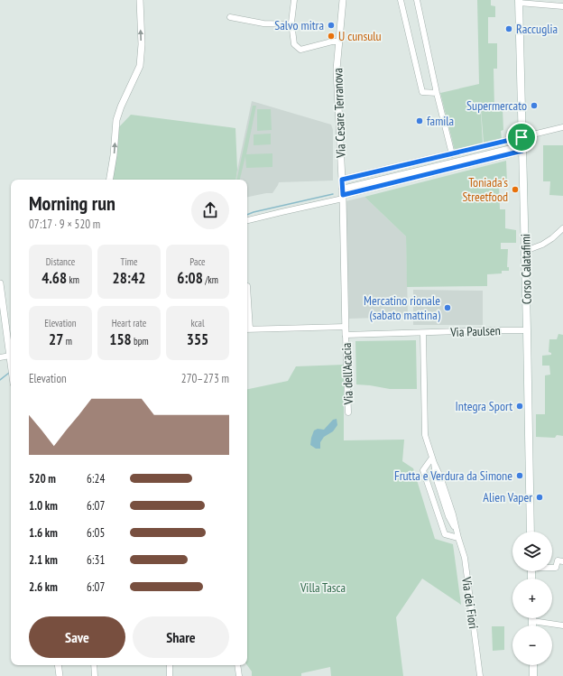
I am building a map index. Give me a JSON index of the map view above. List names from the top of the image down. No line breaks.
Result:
{"streets":{"main road":["Corso Calatafimi"],"street":["Via Cesare Terranova","Via Paulsen","Via dell'Acacia","Via dei Fiori"]},"crossings":[["Via Cesare Terranova","Via Paulsen"],["Via Cesare Terranova","Via dell'Acacia"],["Corso Calatafimi","Via Paulsen"],["Via Paulsen","Via dell'Acacia"],["Via Paulsen","Via dei Fiori"]],"parks":["Villa Tasca"],"places":["Salvo mitra","Raccuglia","U cunsulu","Supermercato","famila","Toniada's Streetfood","Mercatino rionale (sabato mattina)","Integra Sport","Frutta e Verdura da Simone","Alien Vaper"],"page":{"heading":["Morning run","07:17 · 9 × 520 m"],"stats":[["Distance","4.68 km"],["Time","28:42"],["Pace","6:08 /km"],["Elevation","27 m"],["Heart rate","158 bpm"],["kcal","355"]],"chart":["Elevation","270–273 m"],"list":[{"name":"520 m","note":"6:24"},{"name":"1.0 km","note":"6:07"},{"name":"1.6 km","note":"6:05"},{"name":"2.1 km","note":"6:31"},{"name":"2.6 km","note":"6:07"}],"map_buttons":["+","−"],"buttons":["Save","Share"]}}
